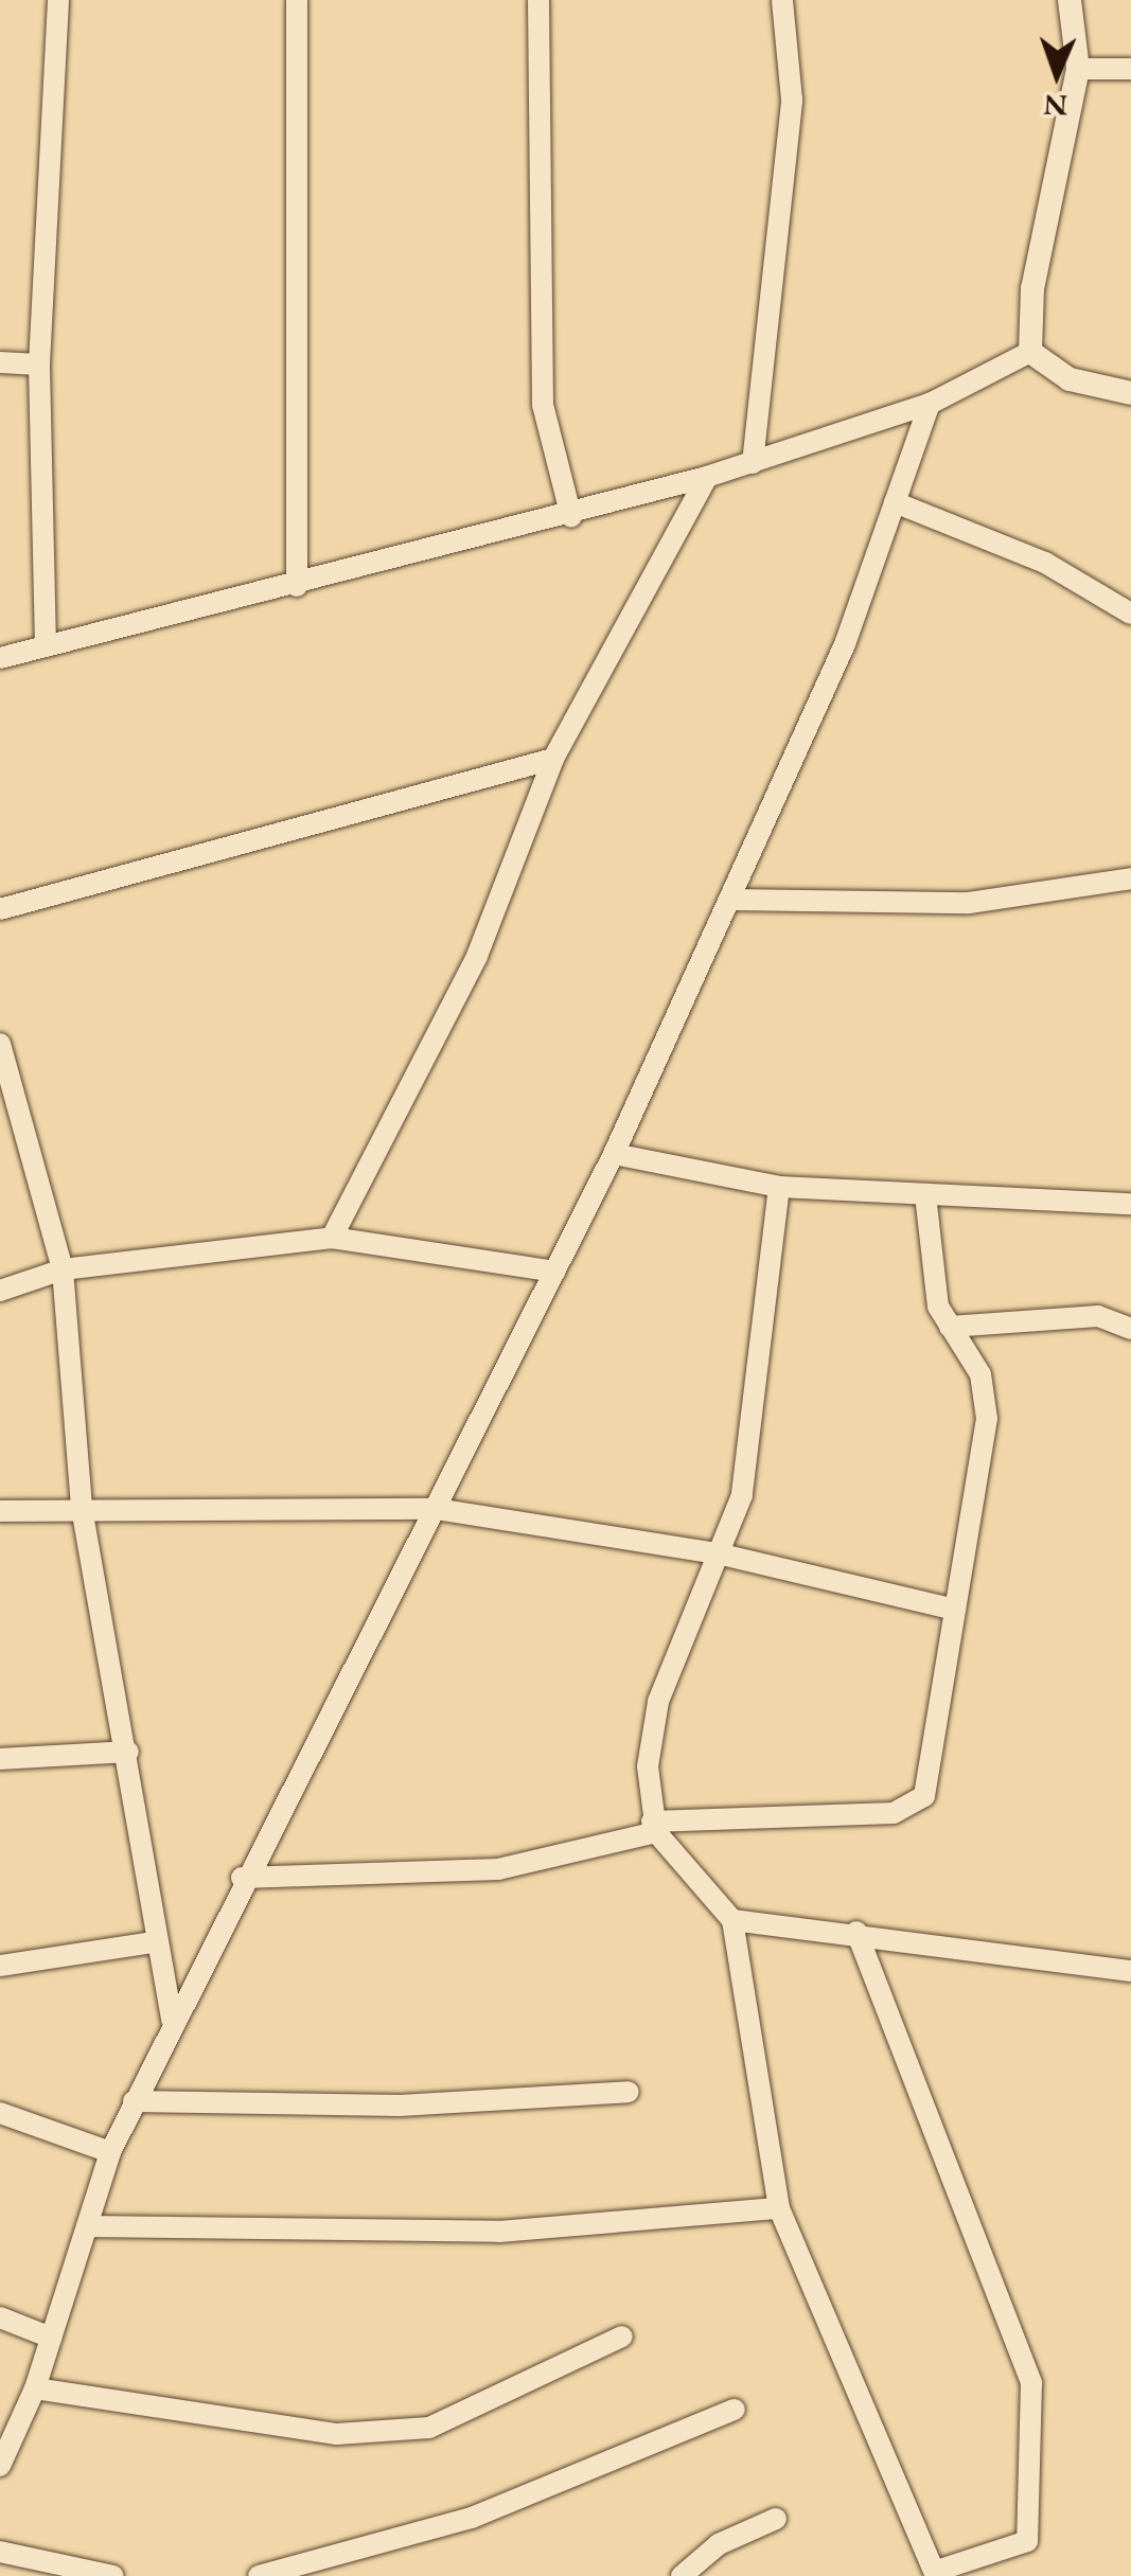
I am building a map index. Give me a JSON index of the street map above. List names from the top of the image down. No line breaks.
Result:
{"north":"bottom"}
